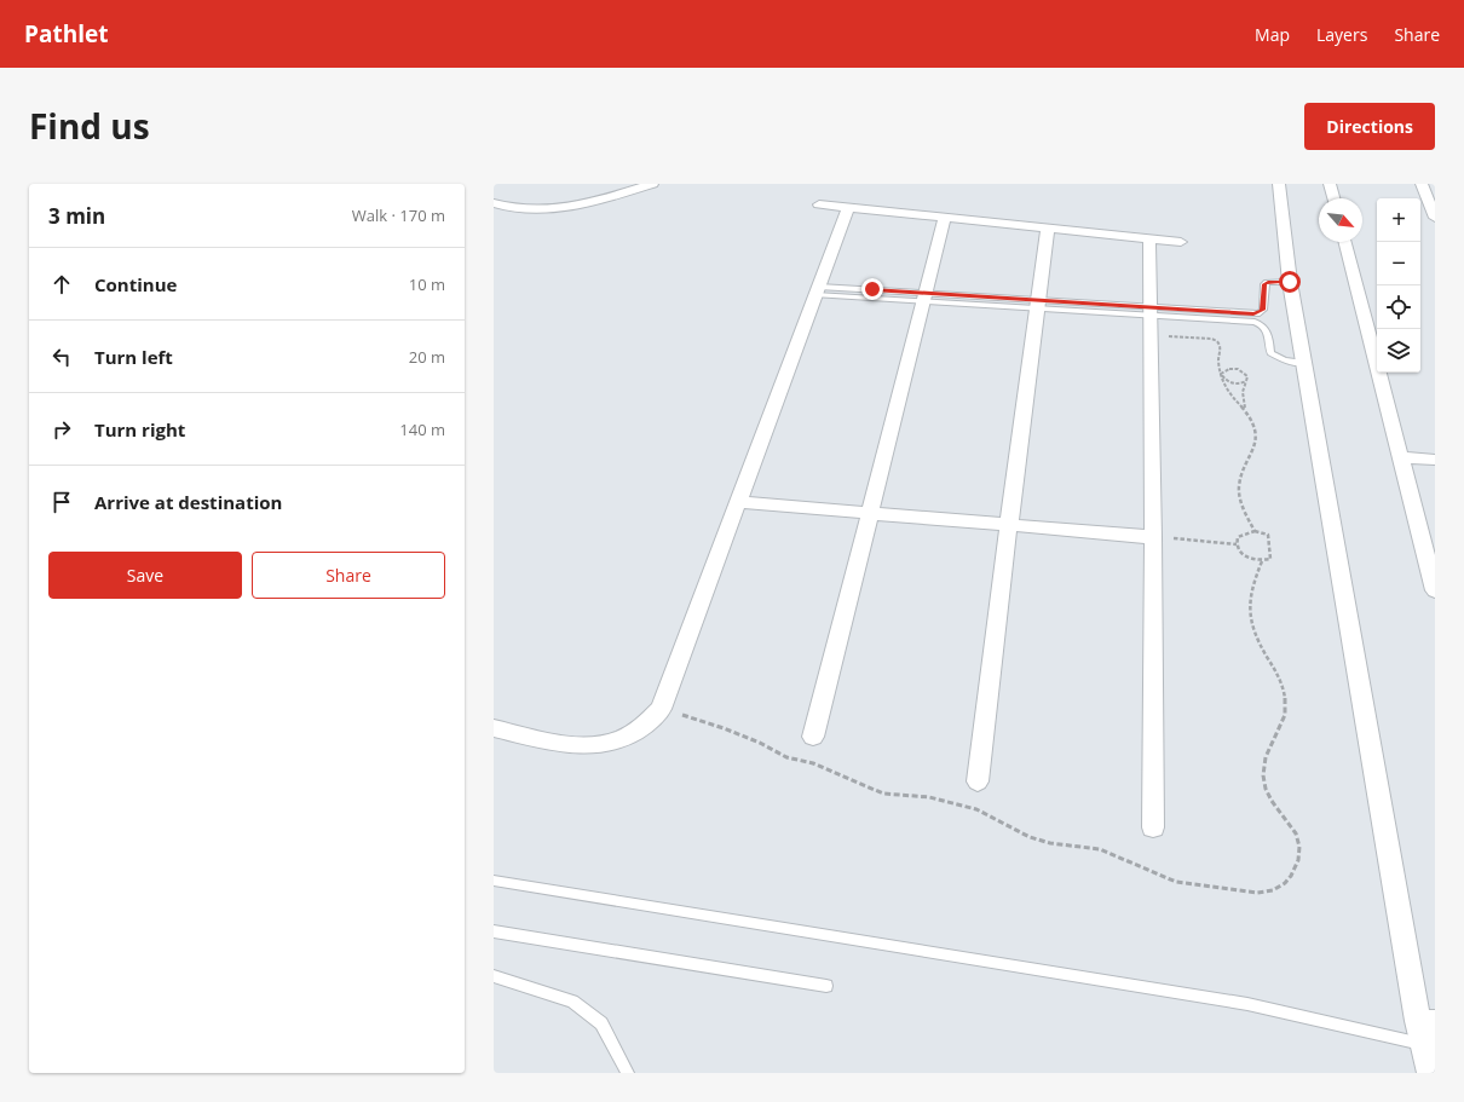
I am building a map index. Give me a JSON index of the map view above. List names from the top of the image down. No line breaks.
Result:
{"north":"bottom right","page":{"header":"Pathlet","nav":["Map","Layers","Share"],"title":"Find us","buttons":["Directions",["Save","Share"]],"heading":["3 min","Walk · 170 m"],"map_buttons":["+","−"],"list":[["Continue","10 m"],["Turn left","20 m"],["Turn right","140 m"],"Arrive at destination"]}}
